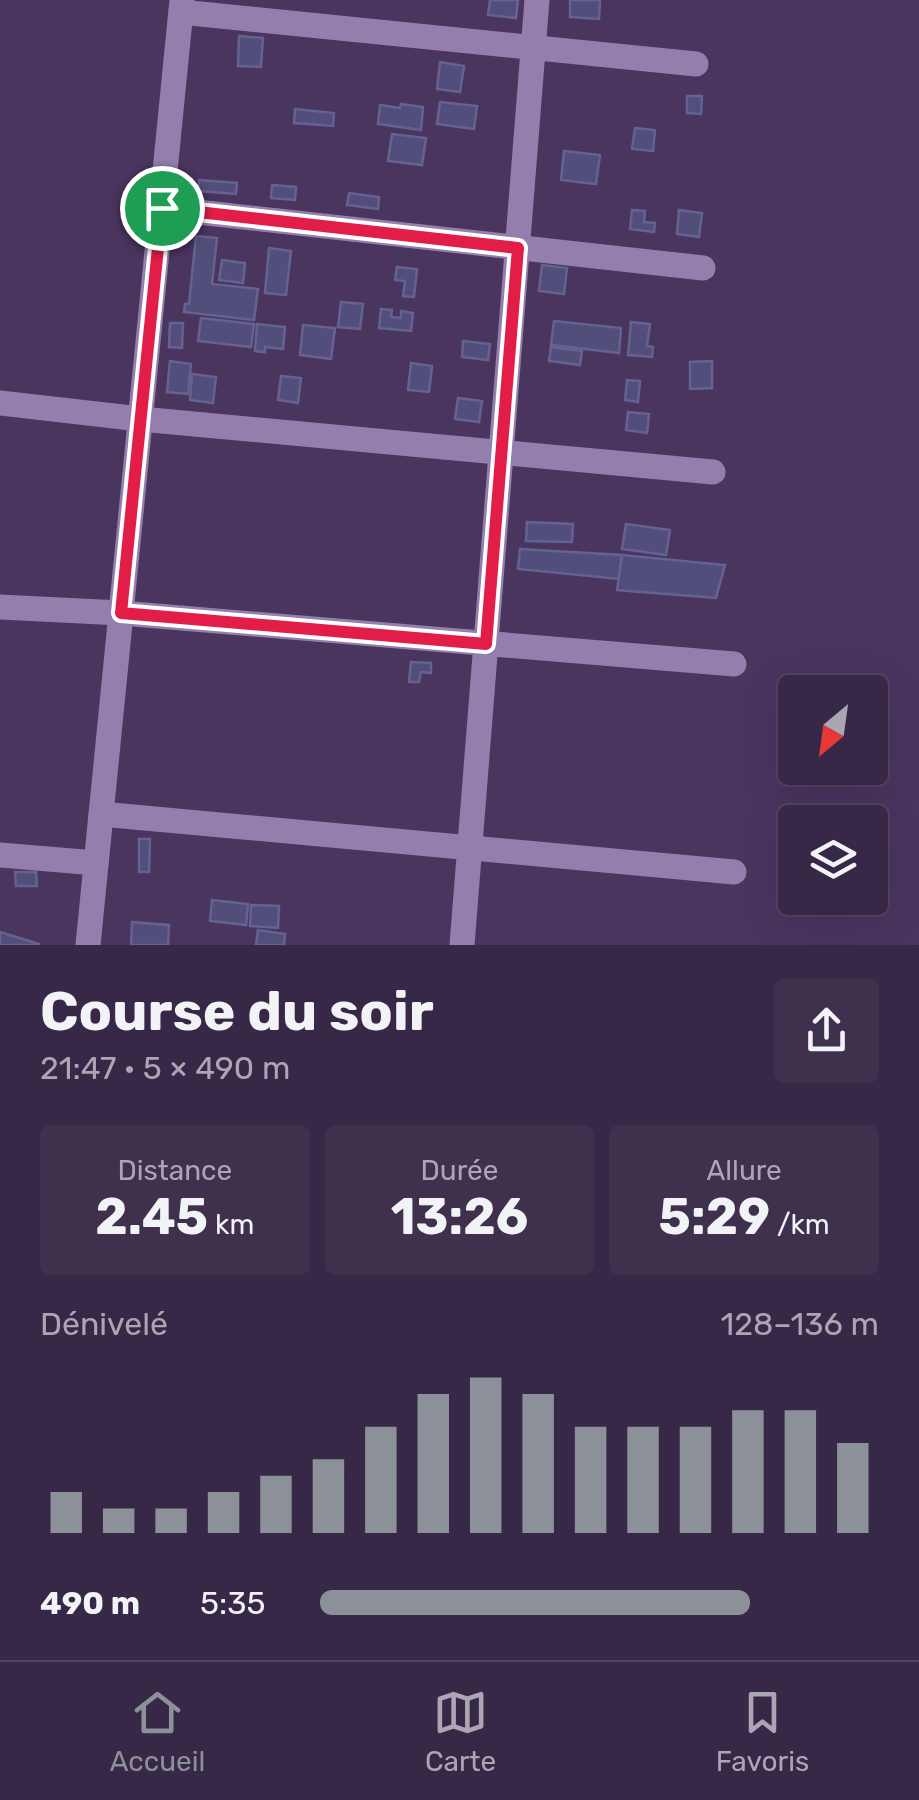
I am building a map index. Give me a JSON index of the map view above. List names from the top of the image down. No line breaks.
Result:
{"north":"bottom left","page":{"heading":["Course du soir","21:47 · 5 × 490 m"],"stats":[["Distance","2.45 km"],["Durée","13:26"],["Allure","5:29 /km"]],"chart":["Dénivelé","128–136 m"],"list":[{"name":"490 m","note":"5:35"}],"tabs":["Accueil","Carte","Favoris"]}}
